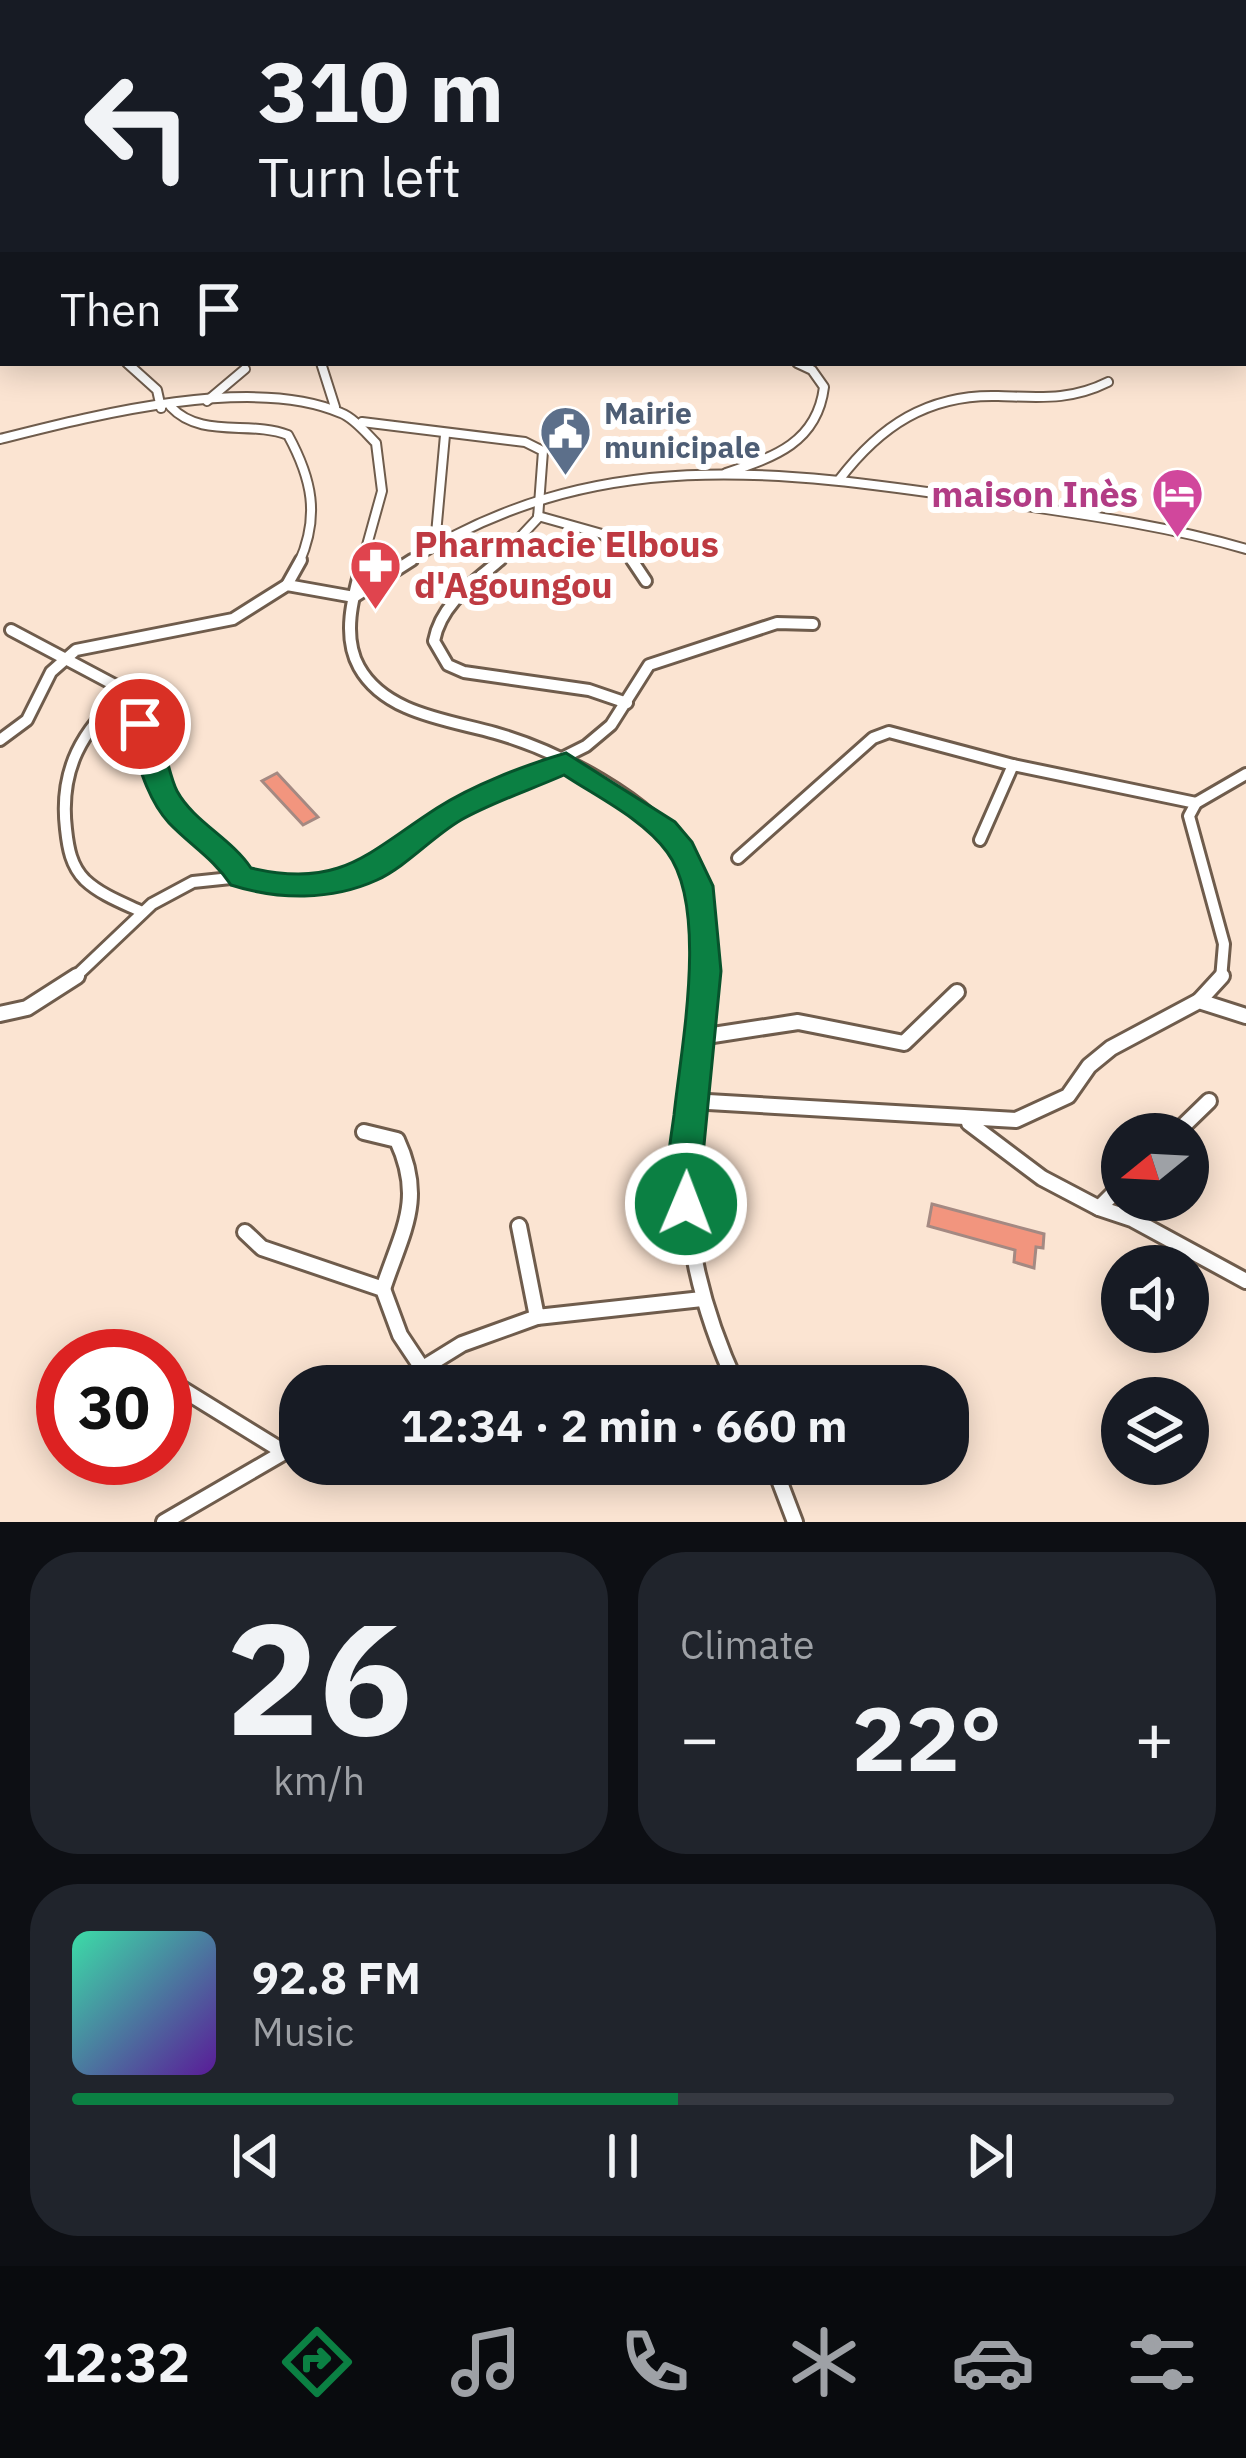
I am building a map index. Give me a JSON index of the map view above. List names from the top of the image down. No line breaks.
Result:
{"places":{"public building":["Mairie municipale"],"hotel":["maison Inès"],"pharmacy":["Pharmacie Elbous d'Agoungou"]},"north":"left","page":{"turn":["310 m","Turn left"],"then":"Then","limit":"30","trip":"12:34 · 2 min · 660 m","tile":[["26","km/h"],"Climate"],"heat":["−","22°","+"],"song":["92.8 FM","Music"],"tabs":"12:32"}}
